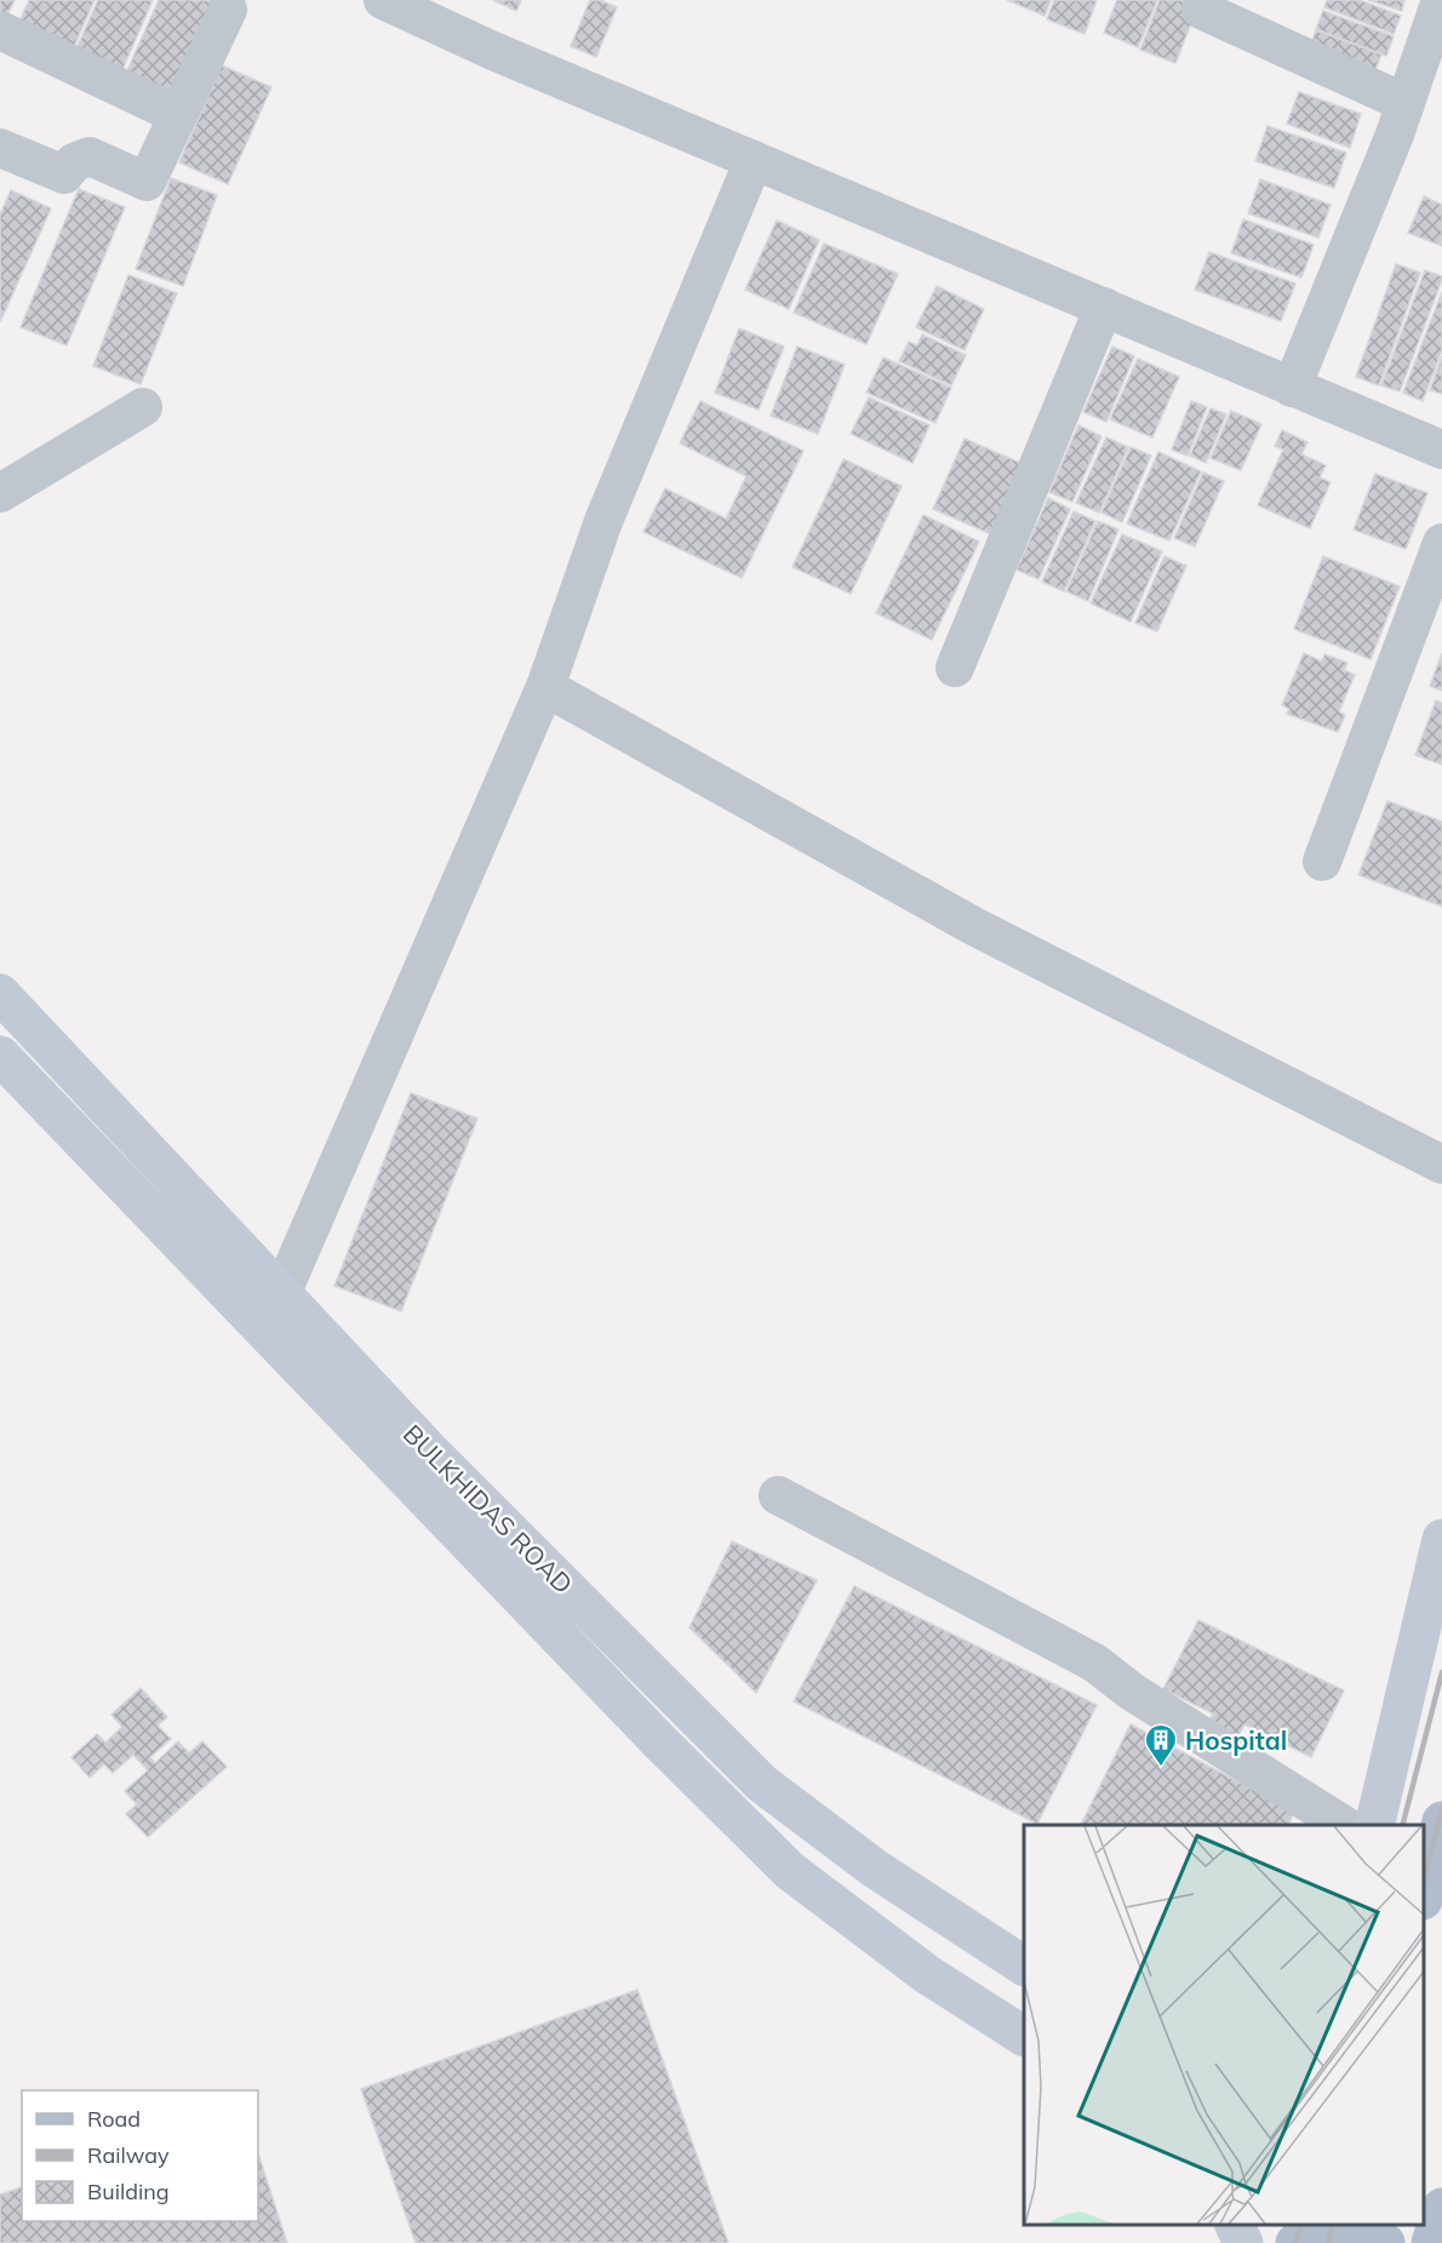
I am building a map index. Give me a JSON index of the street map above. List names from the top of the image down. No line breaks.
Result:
{"streets":{"main road":["BULKHIDAS ROAD"]},"places":{"building":["Hospital"]},"legend":["Road","Railway","Building"]}
